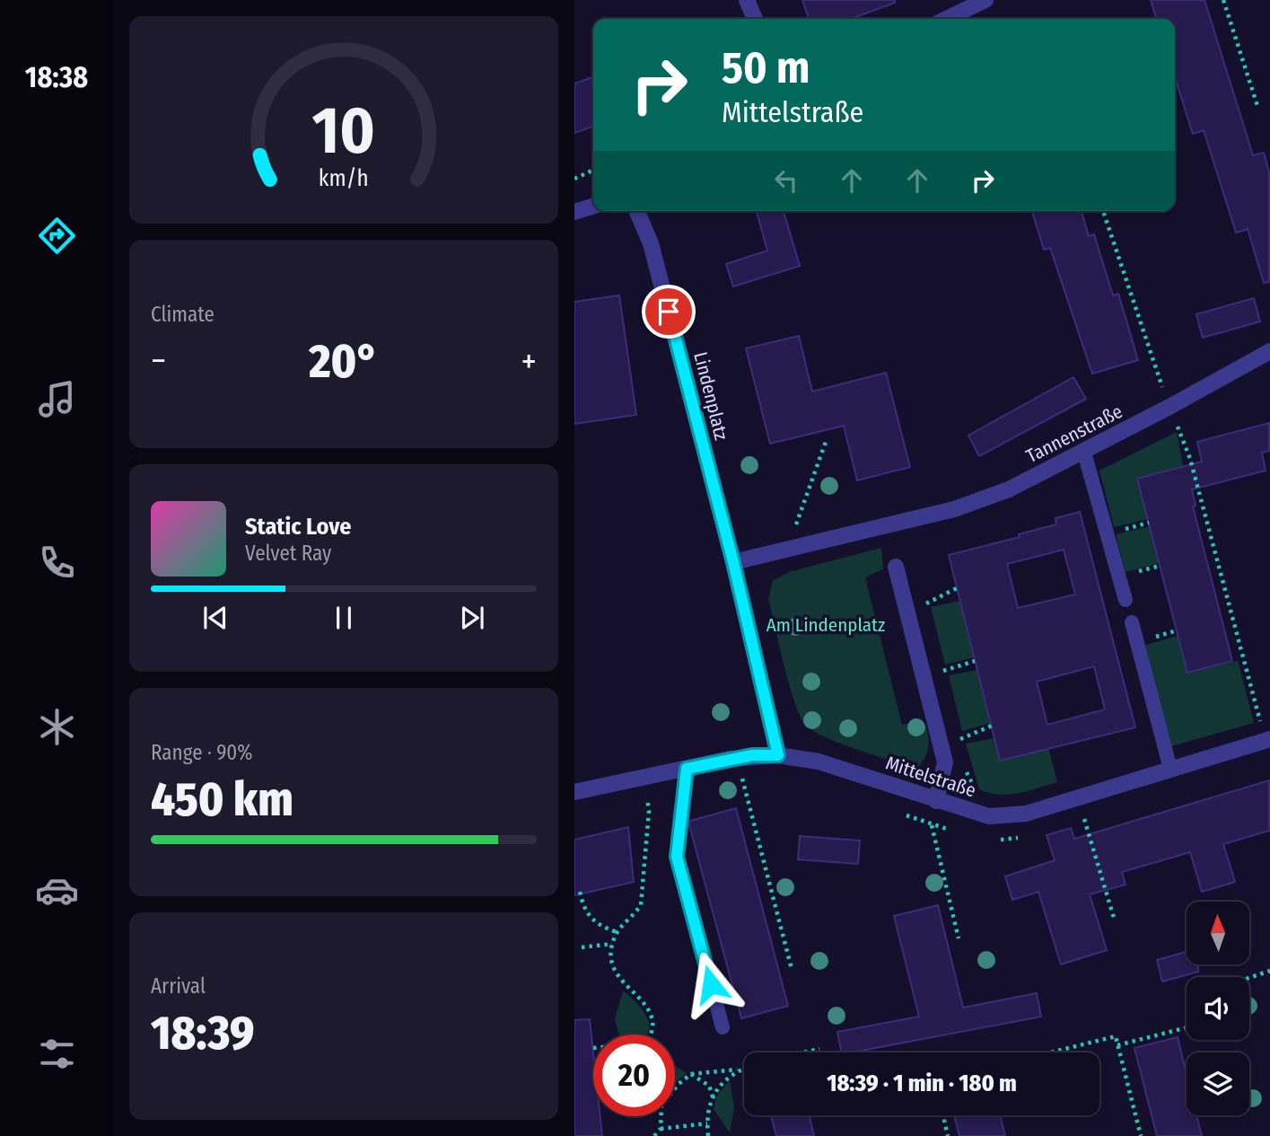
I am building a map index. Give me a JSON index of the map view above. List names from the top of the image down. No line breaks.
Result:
{"streets":{"street":["Lindenplatz","Tannenstraße","Mittelstraße"]},"crossings":[["Lindenplatz","Mittelstraße"]],"parks":["Am Lindenplatz"],"north":"top","page":{"tabs":"18:38","turn":["50 m","Mittelstraße"],"tile":["Climate",["Range · 90%","450 km"],["Arrival","18:39"]],"heat":["−","20°","+"],"song":["Static Love","Velvet Ray"],"limit":"20","trip":"18:39 · 1 min · 180 m","gauge":["10","km/h"]}}
